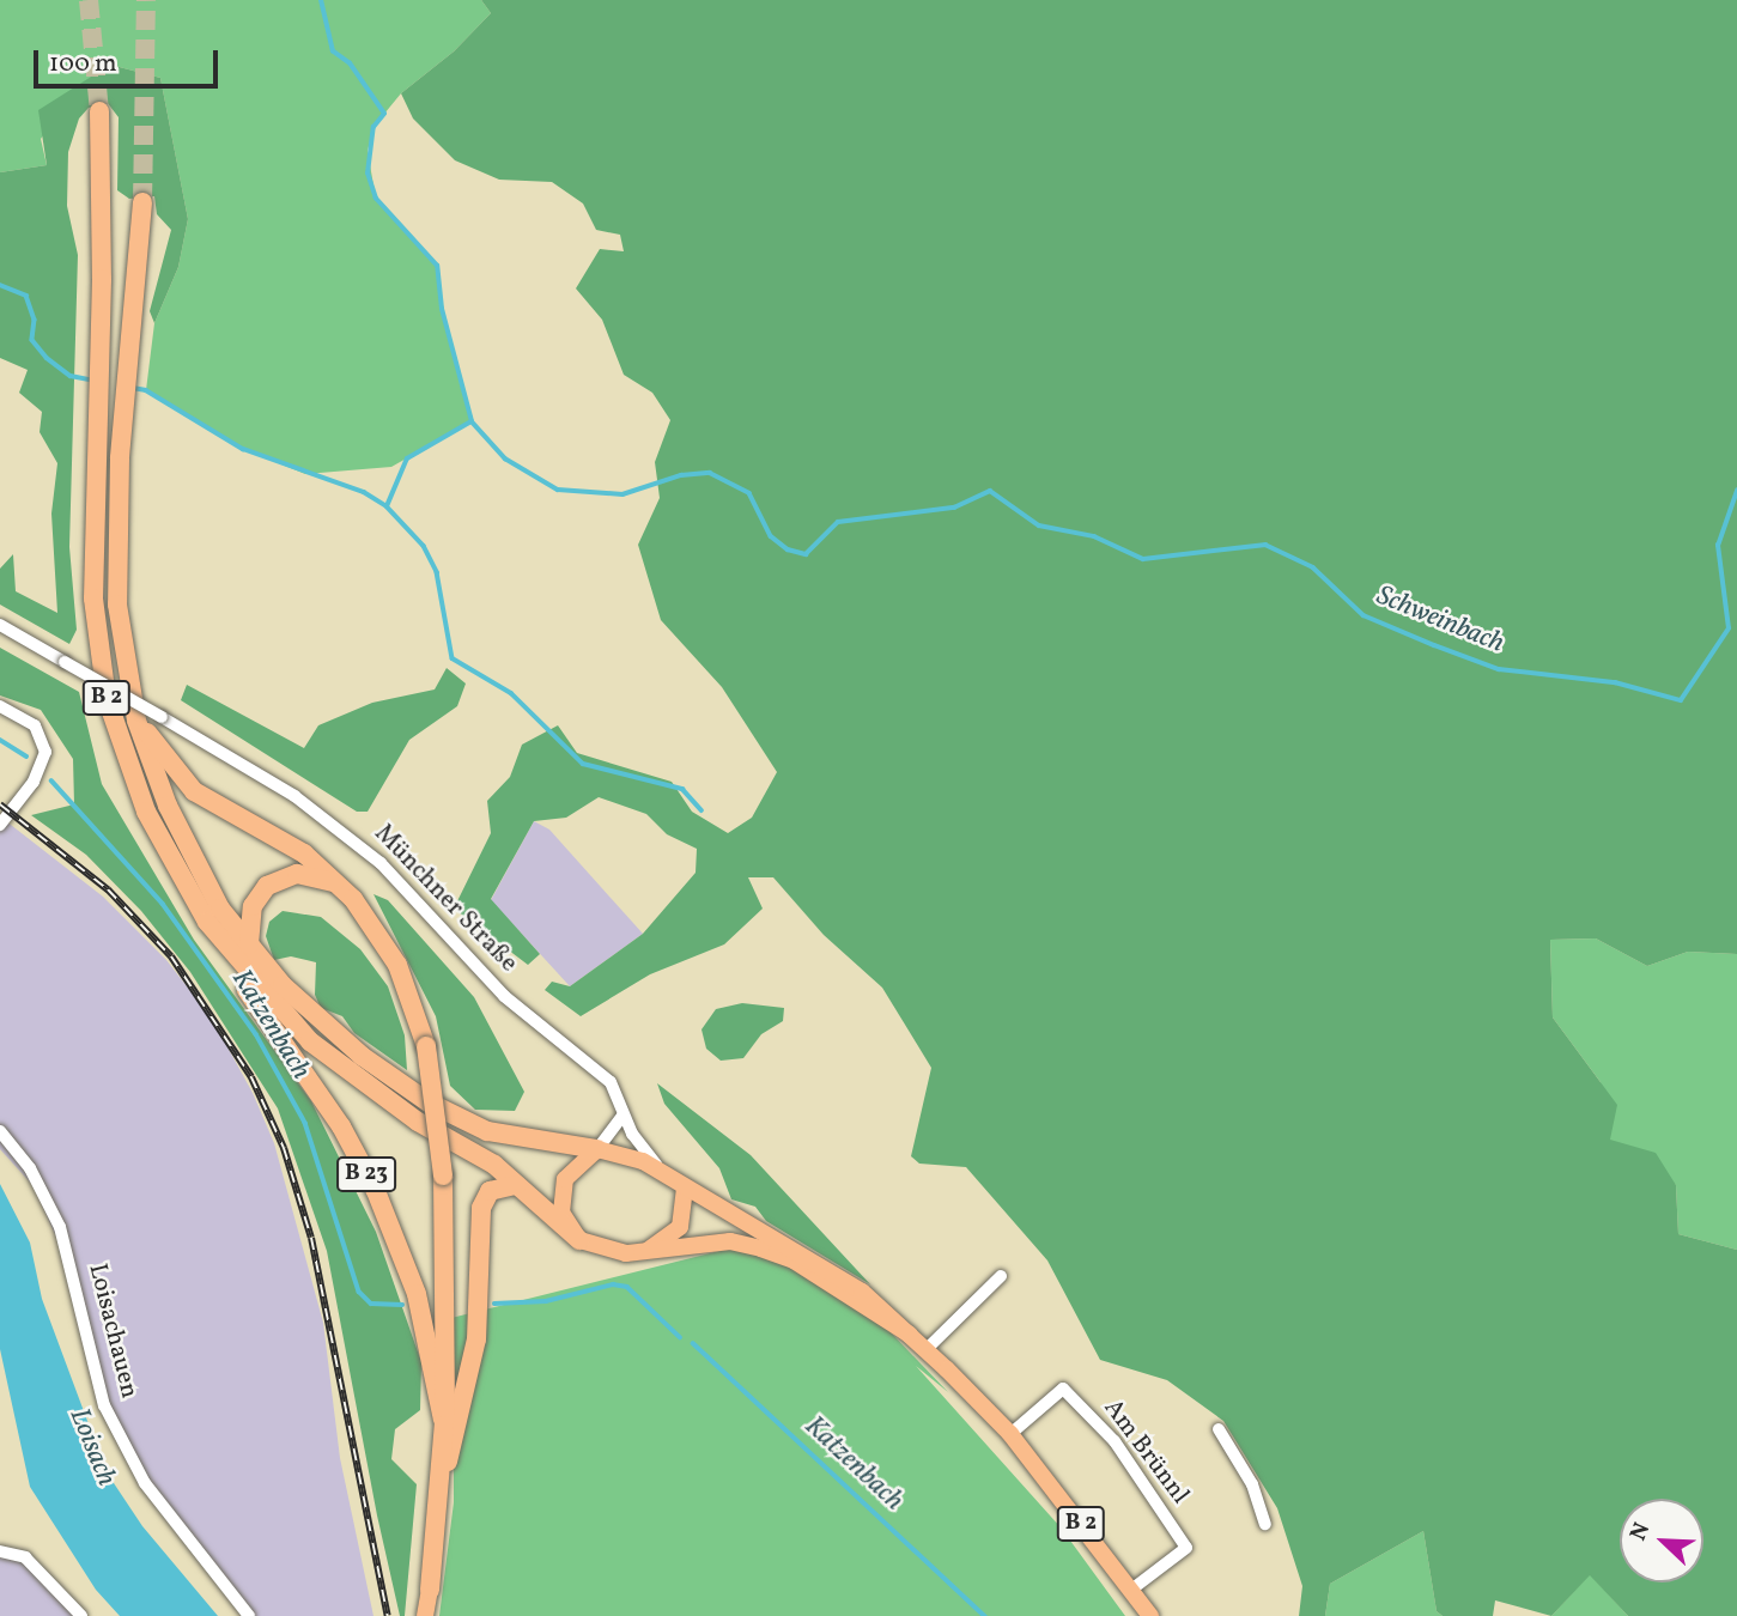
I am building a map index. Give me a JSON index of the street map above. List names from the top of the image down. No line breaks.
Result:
{"streets":{"highway":["B 2","B 23"],"street":["Münchner Straße","Loisachauen","Am Brünnl"]},"crossings":[["B 2","Münchner Straße"],["B 2","B 23"],["B 2","Am Brünnl"]],"water":["Schweinbach","Katzenbach","Loisach"],"scale_bar":"100 m","north":"top left"}
